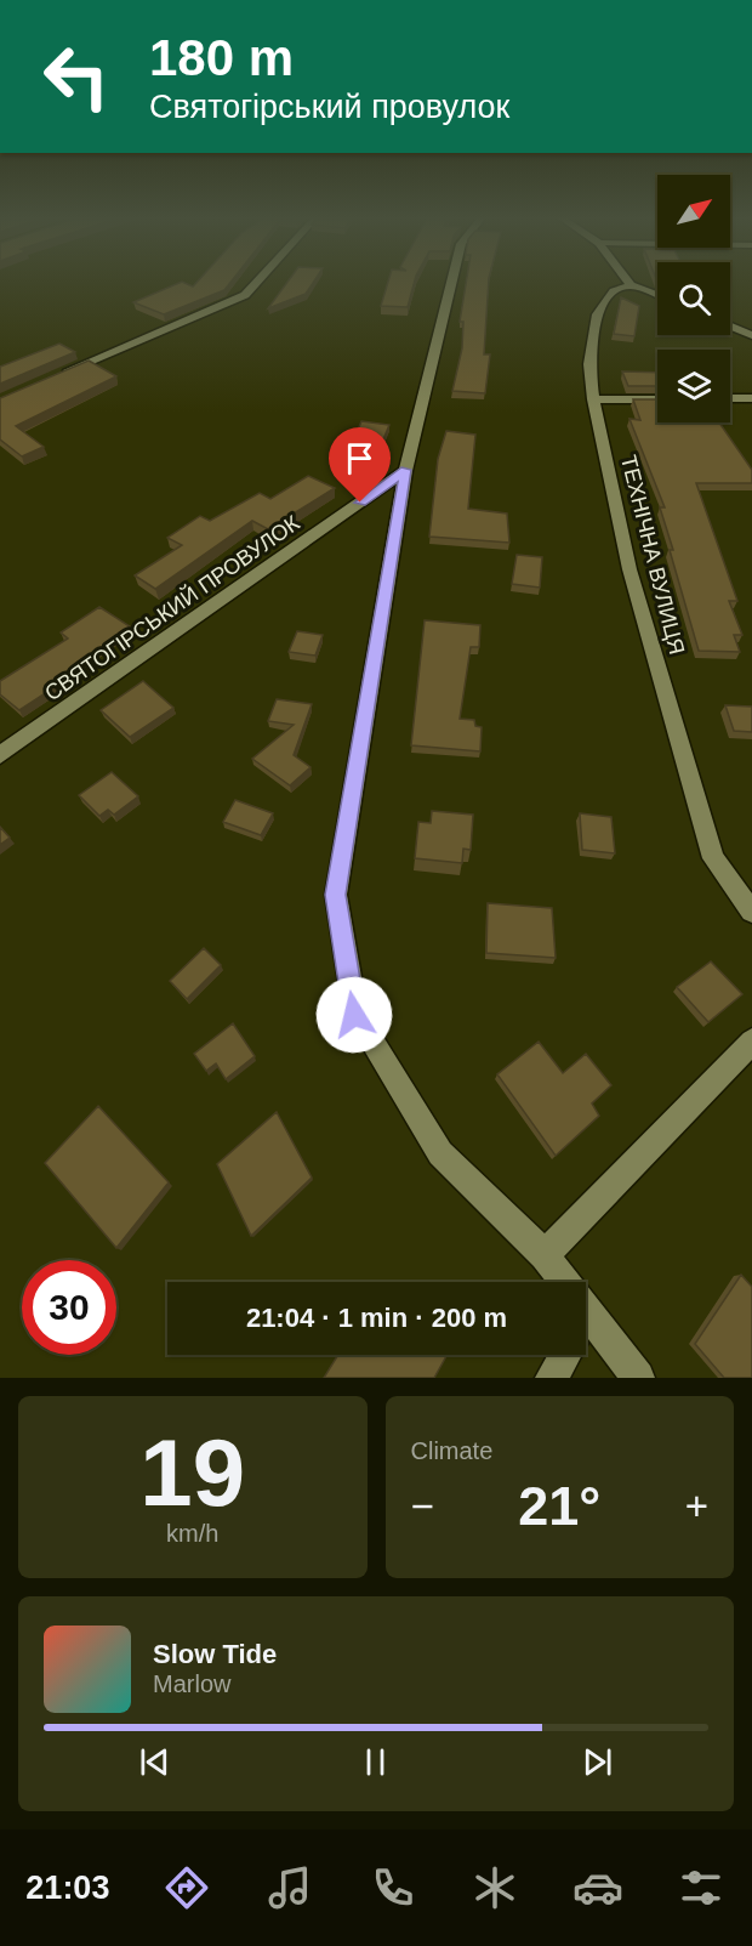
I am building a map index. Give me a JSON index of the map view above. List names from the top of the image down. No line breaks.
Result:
{"streets":{"street":["ТЕХНІЧНА ВУЛИЦЯ","СВЯТОГІРСЬКИЙ ПРОВУЛОК"]},"north":"top right","page":{"turn":["180 m","Святогірський провулок"],"limit":"30","trip":"21:04 · 1 min · 200 m","tile":[["19","km/h"],"Climate"],"heat":["−","21°","+"],"song":["Slow Tide","Marlow"],"tabs":"21:03"}}
